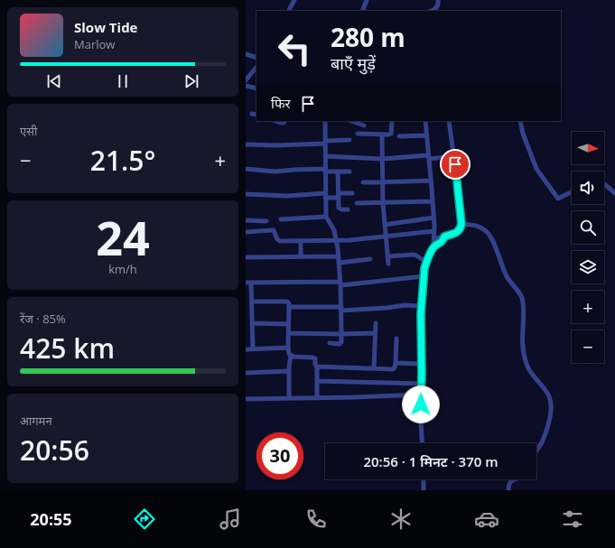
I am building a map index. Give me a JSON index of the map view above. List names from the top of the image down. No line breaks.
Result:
{"north":"right","page":{"turn":["280 m","बाएँ मुड़ें"],"song":["Slow Tide","Marlow"],"then":"फिर","tile":["एसी",["24","km/h"],["रेंज · 85%","425 km"],["आगमन","20:56"]],"map_buttons":["+","−"],"heat":["−","21.5°","+"],"limit":"30","trip":"20:56 · 1 मिनट · 370 m","tabs":"20:55"}}
